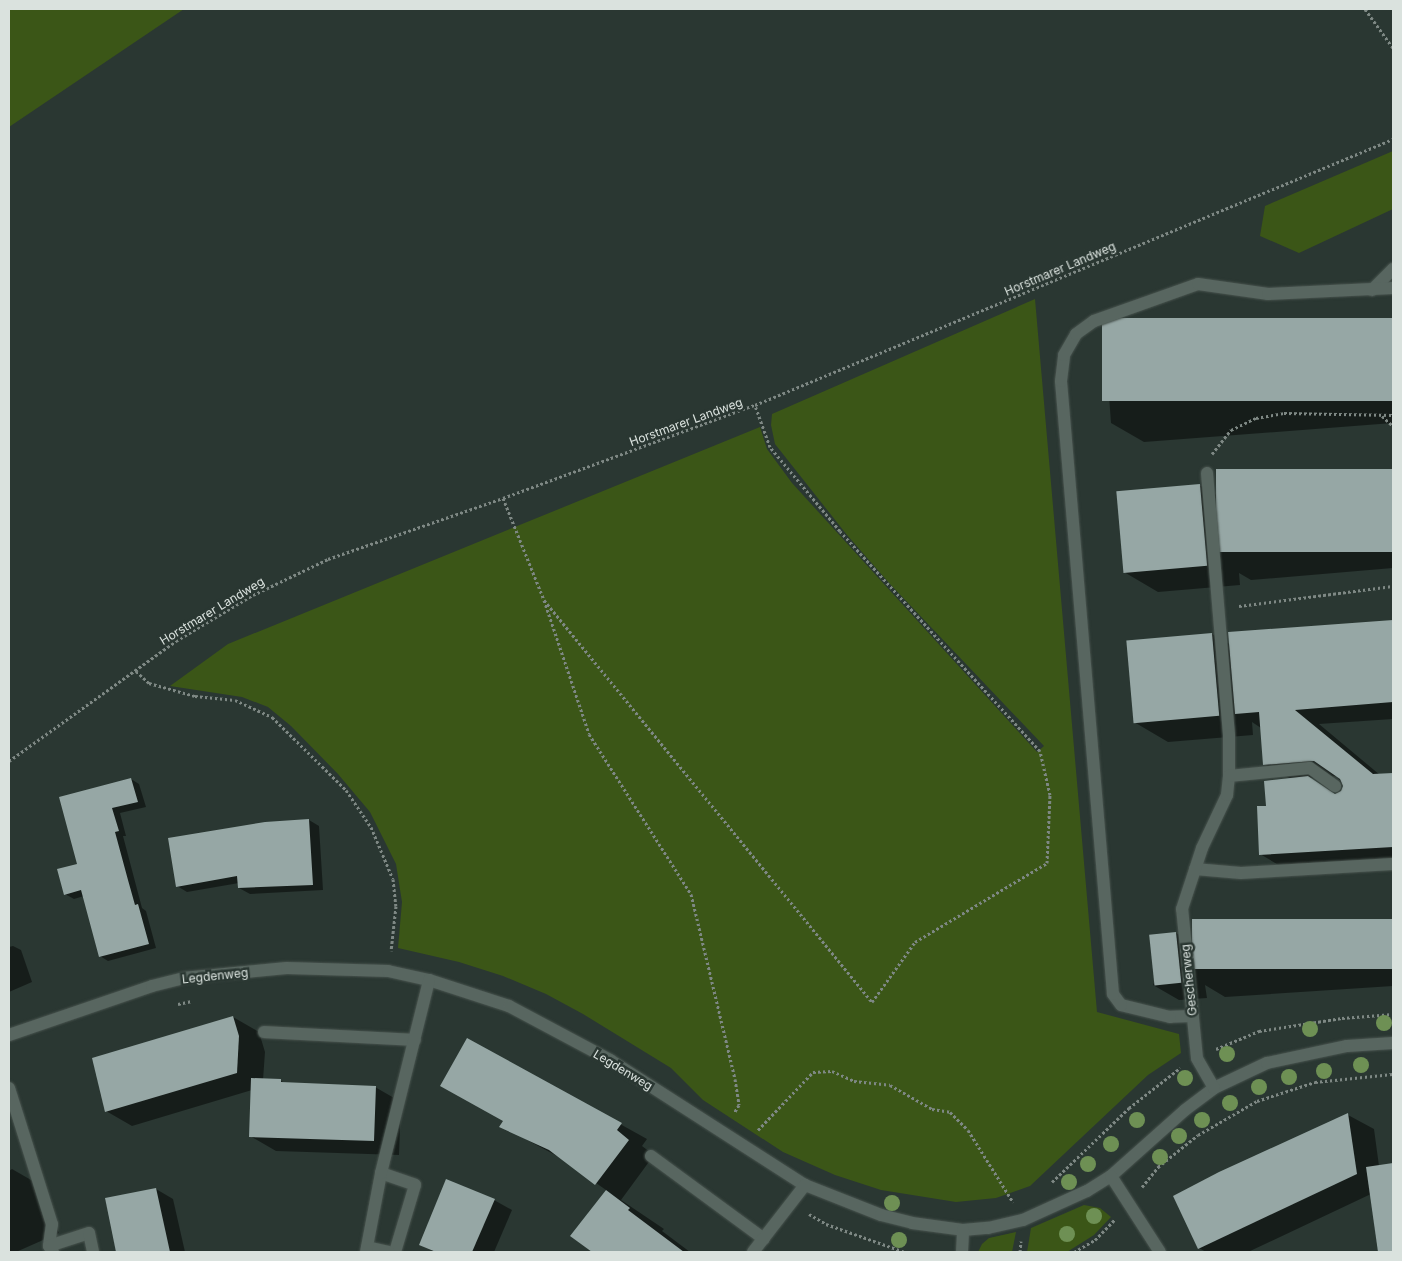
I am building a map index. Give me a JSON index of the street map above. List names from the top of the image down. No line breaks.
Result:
{"streets":{"street":["Legdenweg","Gescherweg"],"path":["Horstmarer Landweg"]}}
